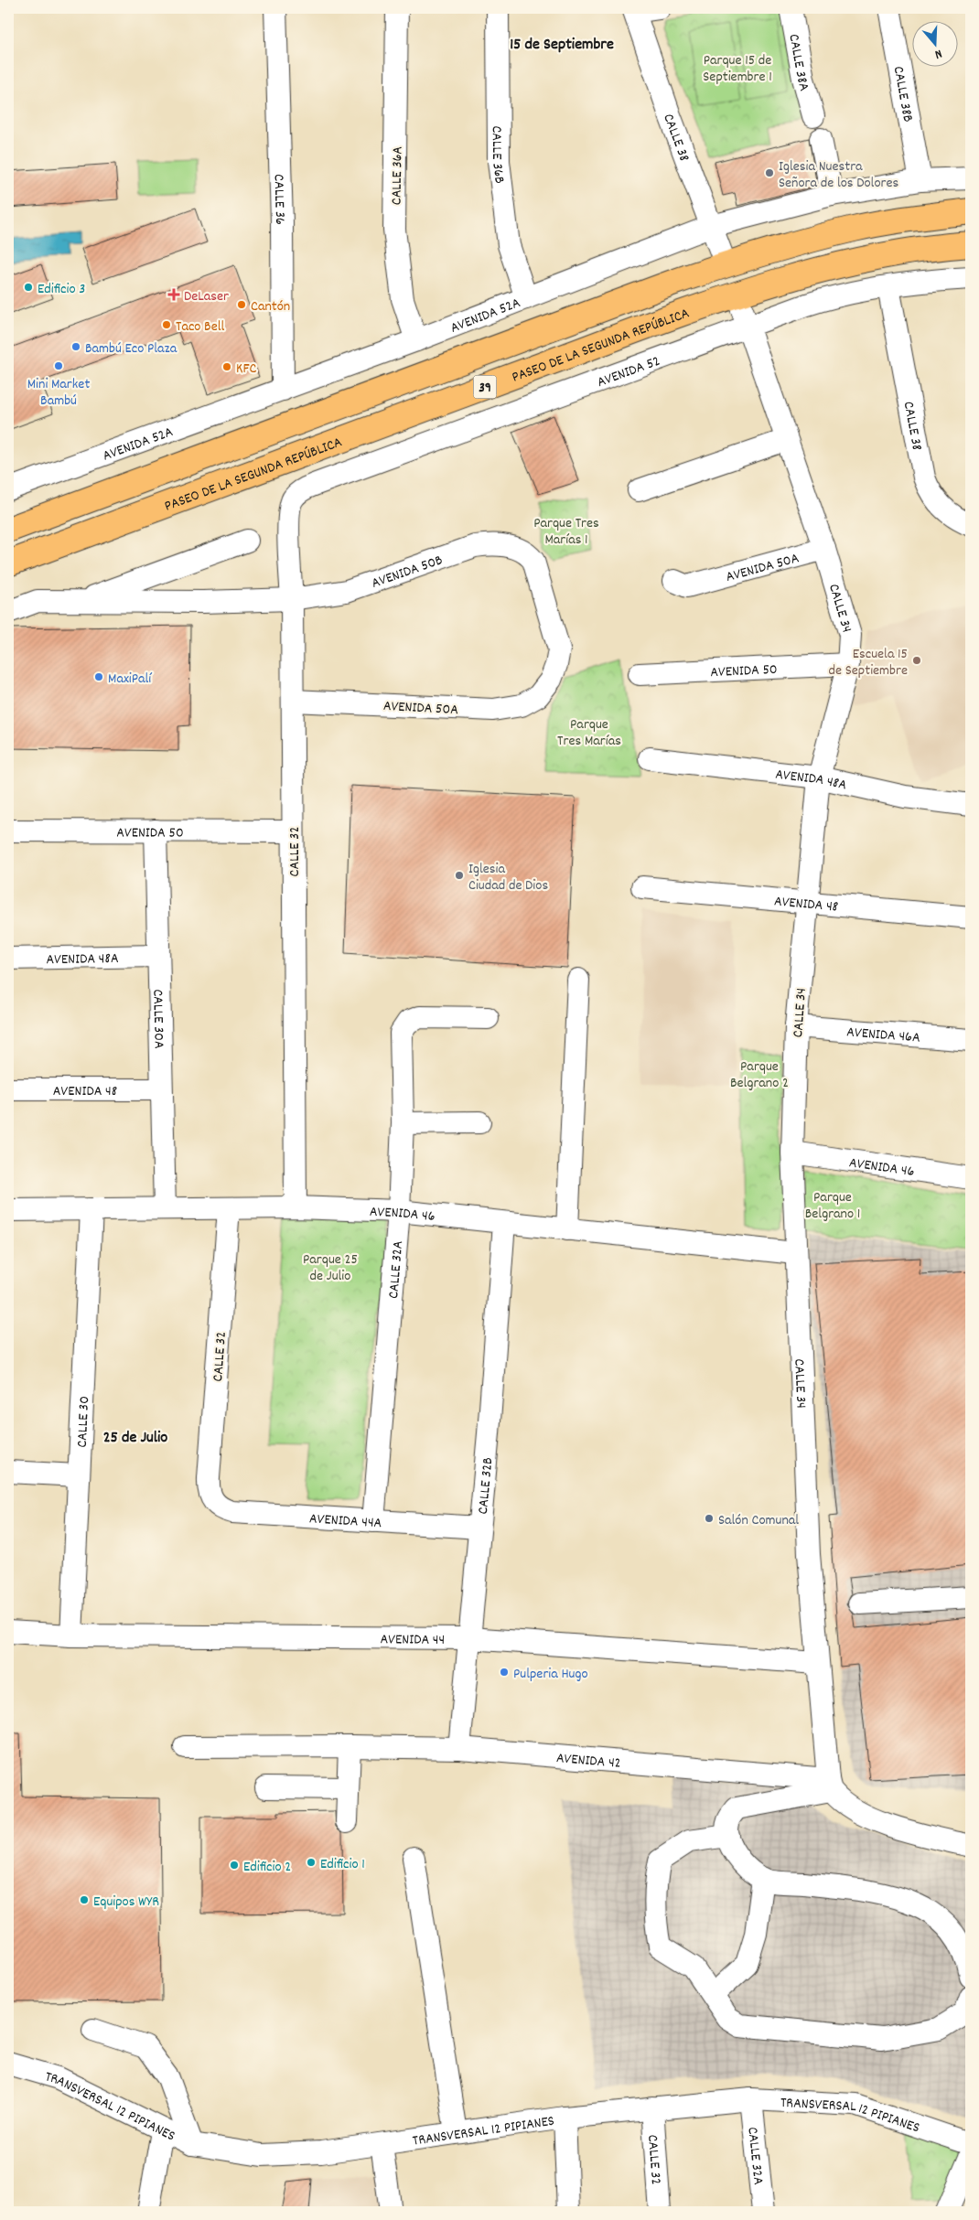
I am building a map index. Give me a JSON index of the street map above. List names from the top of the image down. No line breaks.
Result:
{"streets":{"highway":["PASEO DE LA SEGUNDA REPÚBLICA","39"],"street":["CALLE 38A","CALLE 38B","CALLE 38","CALLE 36B","CALLE 36A","CALLE 36","AVENIDA 52A","AVENIDA 52","AVENIDA 50A","AVENIDA 50B","CALLE 34","AVENIDA 50","AVENIDA 48A","CALLE 32","AVENIDA 48","CALLE 30A","AVENIDA 46A","AVENIDA 46","CALLE 32A","CALLE 30","CALLE 32B","AVENIDA 44A","AVENIDA 44","AVENIDA 42","TRANSVERSAL 12 PIPIANES"]},"crossings":[["CALLE 38B","AVENIDA 52A"],["CALLE 38","AVENIDA 52A"],["CALLE 38","AVENIDA 52"],["CALLE 38","39"],["CALLE 36B","AVENIDA 52A"],["CALLE 36A","AVENIDA 52A"],["CALLE 36","AVENIDA 52A"],["PASEO DE LA SEGUNDA REPÚBLICA","CALLE 34"],["AVENIDA 52","CALLE 34"],["AVENIDA 52","CALLE 32"],["AVENIDA 50A","AVENIDA 50B"],["AVENIDA 50A","CALLE 34"],["AVENIDA 50A","CALLE 32"],["AVENIDA 50B","CALLE 32"],["CALLE 34","AVENIDA 50"],["CALLE 34","AVENIDA 48A"],["CALLE 34","AVENIDA 48"],["CALLE 34","AVENIDA 46A"],["CALLE 34","AVENIDA 46"],["CALLE 34","AVENIDA 44"],["CALLE 34","AVENIDA 42"],["AVENIDA 50","CALLE 32"],["AVENIDA 50","CALLE 30A"],["AVENIDA 48A","CALLE 30A"],["CALLE 32","AVENIDA 46"],["CALLE 32","AVENIDA 44A"],["CALLE 32","TRANSVERSAL 12 PIPIANES"],["AVENIDA 48","CALLE 30A"],["CALLE 30A","AVENIDA 46"],["AVENIDA 46","CALLE 32A"],["AVENIDA 46","CALLE 30"],["AVENIDA 46","CALLE 32B"],["CALLE 32A","AVENIDA 44A"],["CALLE 32A","TRANSVERSAL 12 PIPIANES"],["CALLE 30","AVENIDA 44"],["CALLE 32B","AVENIDA 44A"],["CALLE 32B","AVENIDA 44"],["CALLE 32B","AVENIDA 42"]],"districts":["15 de Septiembre","25 de Julio"],"parks":["Parque 15 de Septiembre 1","Parque Tres Marías 1","Parque Tres Marías","Parque Belgrano 2","Parque Belgrano 1","Parque 25 de Julio"],"places":{"other":["Iglesia Nuestra Señora de los Dolores","Edificio 3","Cantón","Taco Bell","Bambú Eco Plaza","Mini Market Bambú","KFC","Escuela 15 de Septiembre","MaxiPalí","Iglesia Ciudad de Dios","Salón Comunal","Pulperia Hugo","Edificio 1","Edificio 2","Equipos WYR"],"health":["DeLaser"]},"north":"bottom"}
